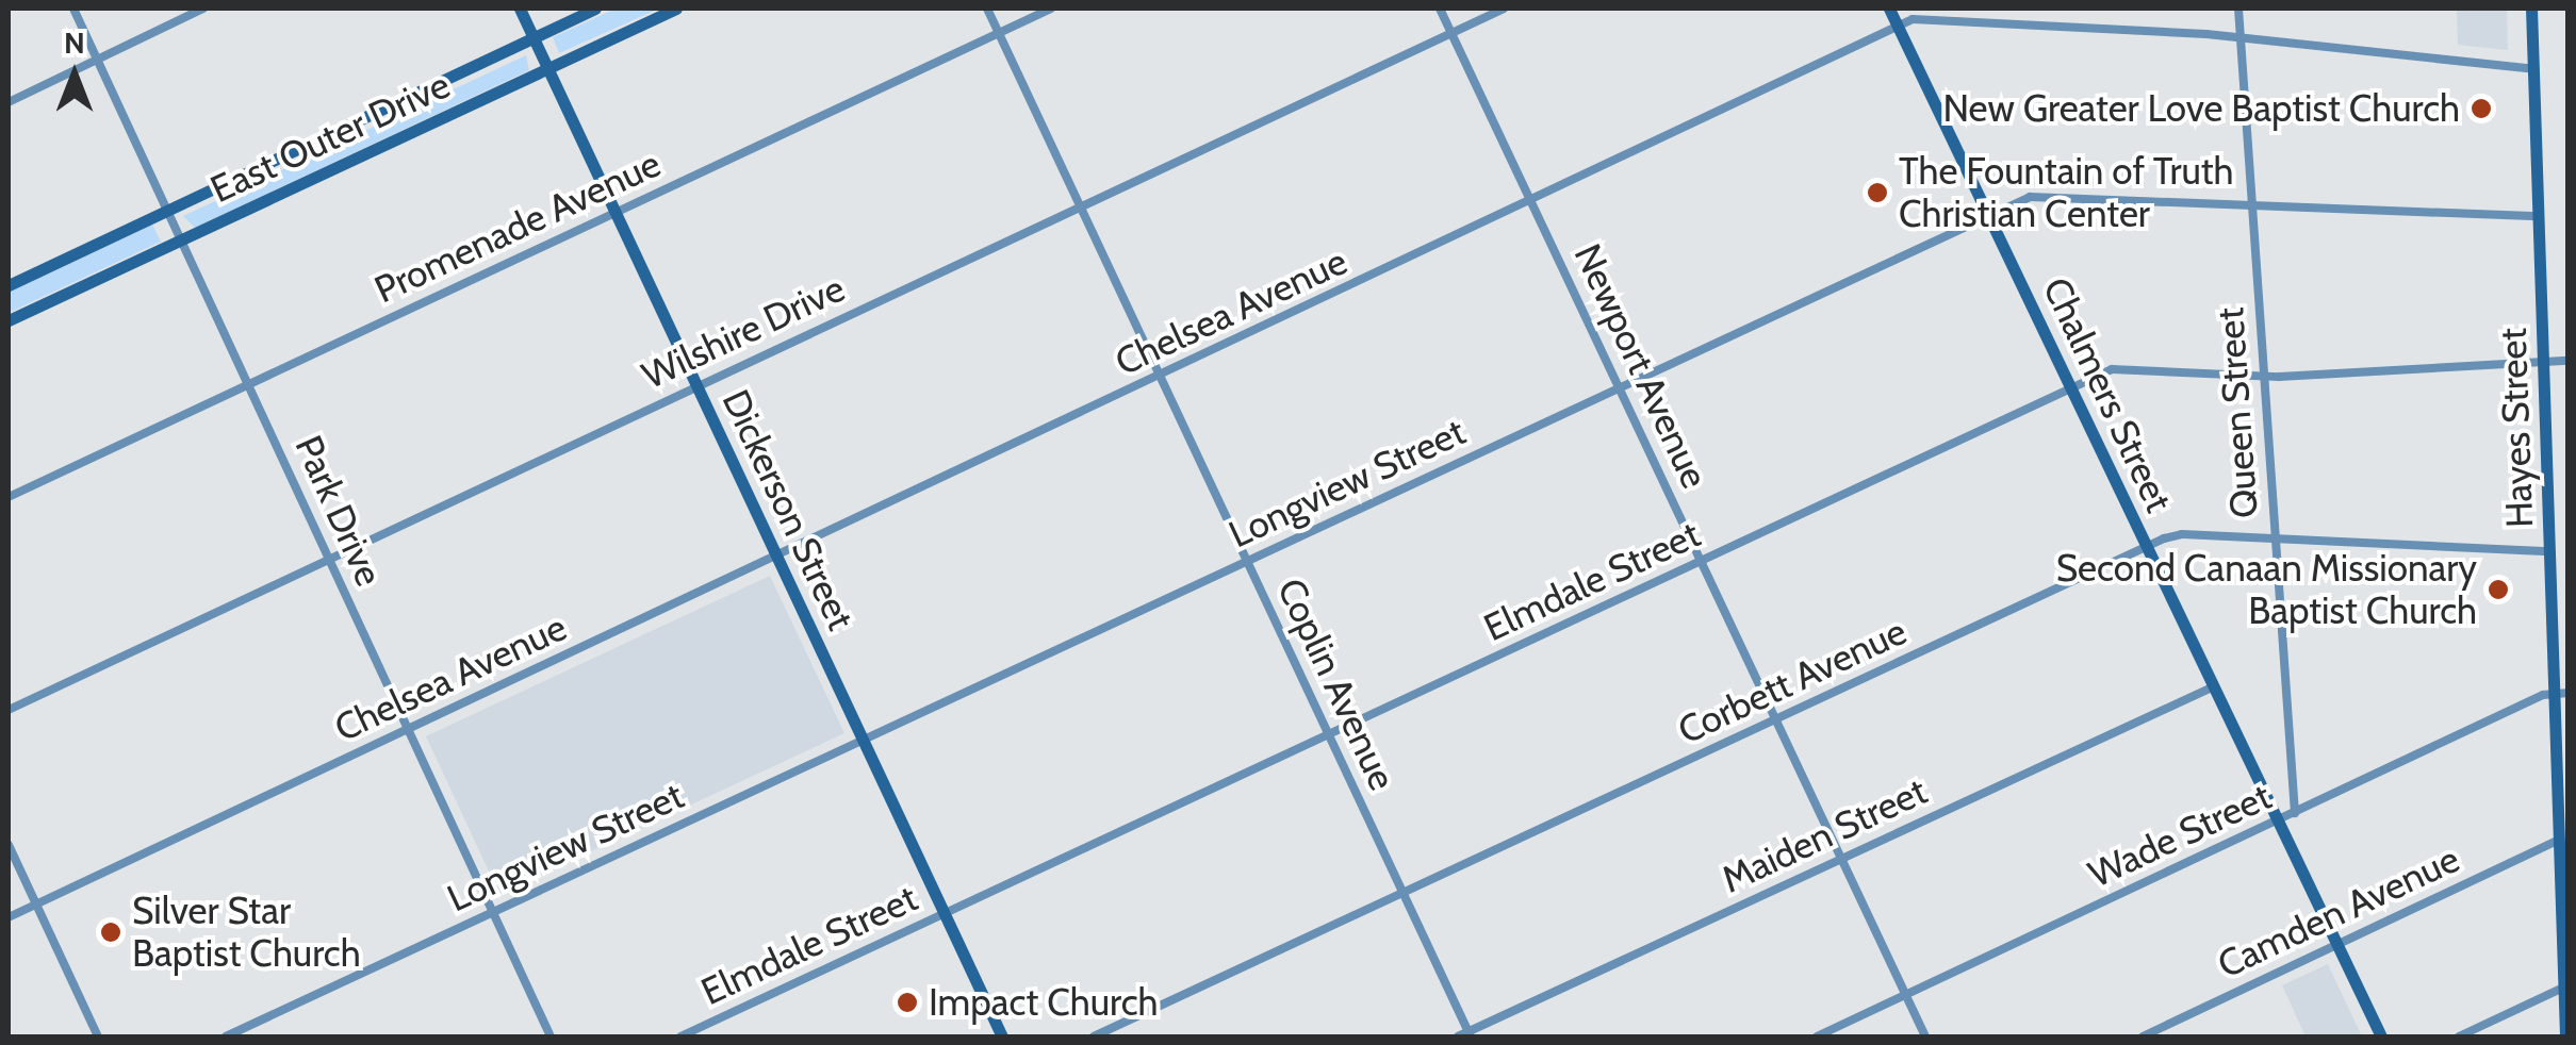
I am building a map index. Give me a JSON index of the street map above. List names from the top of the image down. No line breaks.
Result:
{"streets":{"street":["East Outer Drive","Promenade Avenue","Chelsea Avenue","Wilshire Drive","Newport Avenue","Chalmers Street","Queen Street","Hayes Street","Longview Street","Dickerson Street","Park Drive","Elmdale Street","Corbett Avenue","Coplin Avenue","Maiden Street","Wade Street","Camden Avenue"]},"crossings":[["East Outer Drive","Dickerson Street"],["East Outer Drive","Park Drive"],["Promenade Avenue","Dickerson Street"],["Promenade Avenue","Park Drive"],["Promenade Avenue","Coplin Avenue"],["Chelsea Avenue","Newport Avenue"],["Chelsea Avenue","Chalmers Street"],["Chelsea Avenue","Queen Street"],["Chelsea Avenue","Hayes Street"],["Chelsea Avenue","Dickerson Street"],["Chelsea Avenue","Park Drive"],["Chelsea Avenue","Coplin Avenue"],["Wilshire Drive","Newport Avenue"],["Wilshire Drive","Dickerson Street"],["Wilshire Drive","Park Drive"],["Wilshire Drive","Coplin Avenue"],["Newport Avenue","Longview Street"],["Newport Avenue","Elmdale Street"],["Newport Avenue","Corbett Avenue"],["Newport Avenue","Maiden Street"],["Newport Avenue","Wade Street"],["Chalmers Street","Longview Street"],["Chalmers Street","Elmdale Street"],["Chalmers Street","Corbett Avenue"],["Chalmers Street","Maiden Street"],["Chalmers Street","Wade Street"],["Chalmers Street","Camden Avenue"],["Queen Street","Longview Street"],["Queen Street","Elmdale Street"],["Queen Street","Corbett Avenue"],["Queen Street","Wade Street"],["Hayes Street","Longview Street"],["Hayes Street","Elmdale Street"],["Hayes Street","Corbett Avenue"],["Hayes Street","Wade Street"],["Hayes Street","Camden Avenue"],["Longview Street","Dickerson Street"],["Longview Street","Park Drive"],["Longview Street","Coplin Avenue"],["Dickerson Street","Elmdale Street"],["Elmdale Street","Coplin Avenue"],["Corbett Avenue","Coplin Avenue"],["Coplin Avenue","Maiden Street"]],"places":["New Greater Love Baptist Church","The Fountain of Truth Christian Center","Second Canaan Missionary Baptist Church","Silver Star Baptist Church","Impact Church"],"north":"top"}
